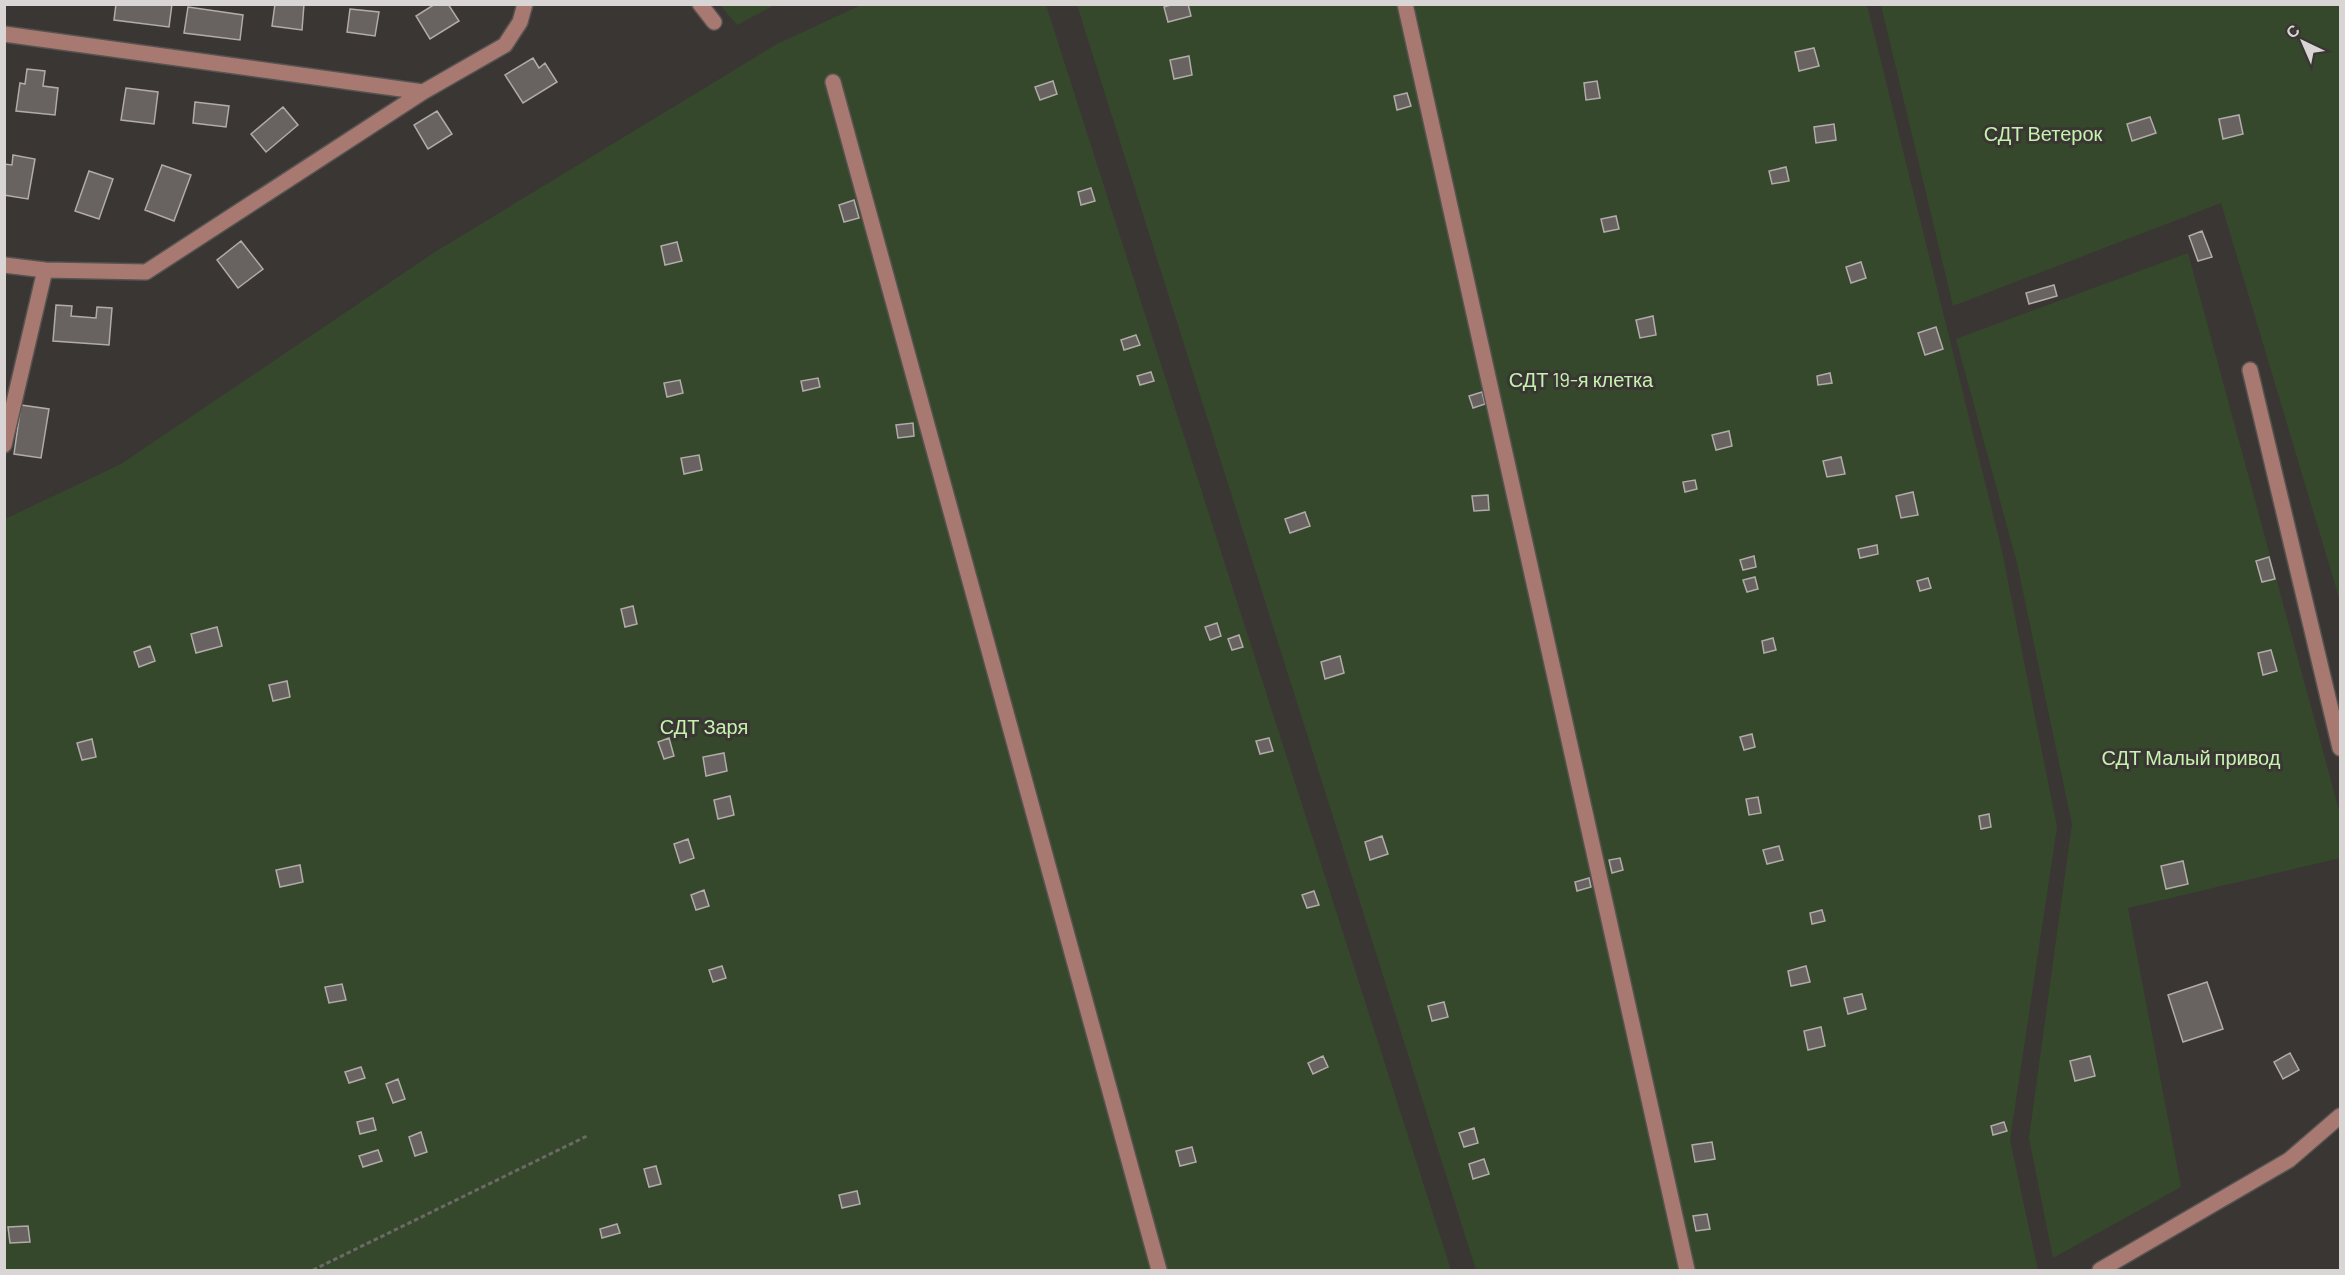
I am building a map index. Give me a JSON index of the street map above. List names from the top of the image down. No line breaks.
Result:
{"parks":["СДТ Ветерок","СДТ 19-я клетка","СДТ Заря","СДТ Малый привод"],"north":"top left"}
